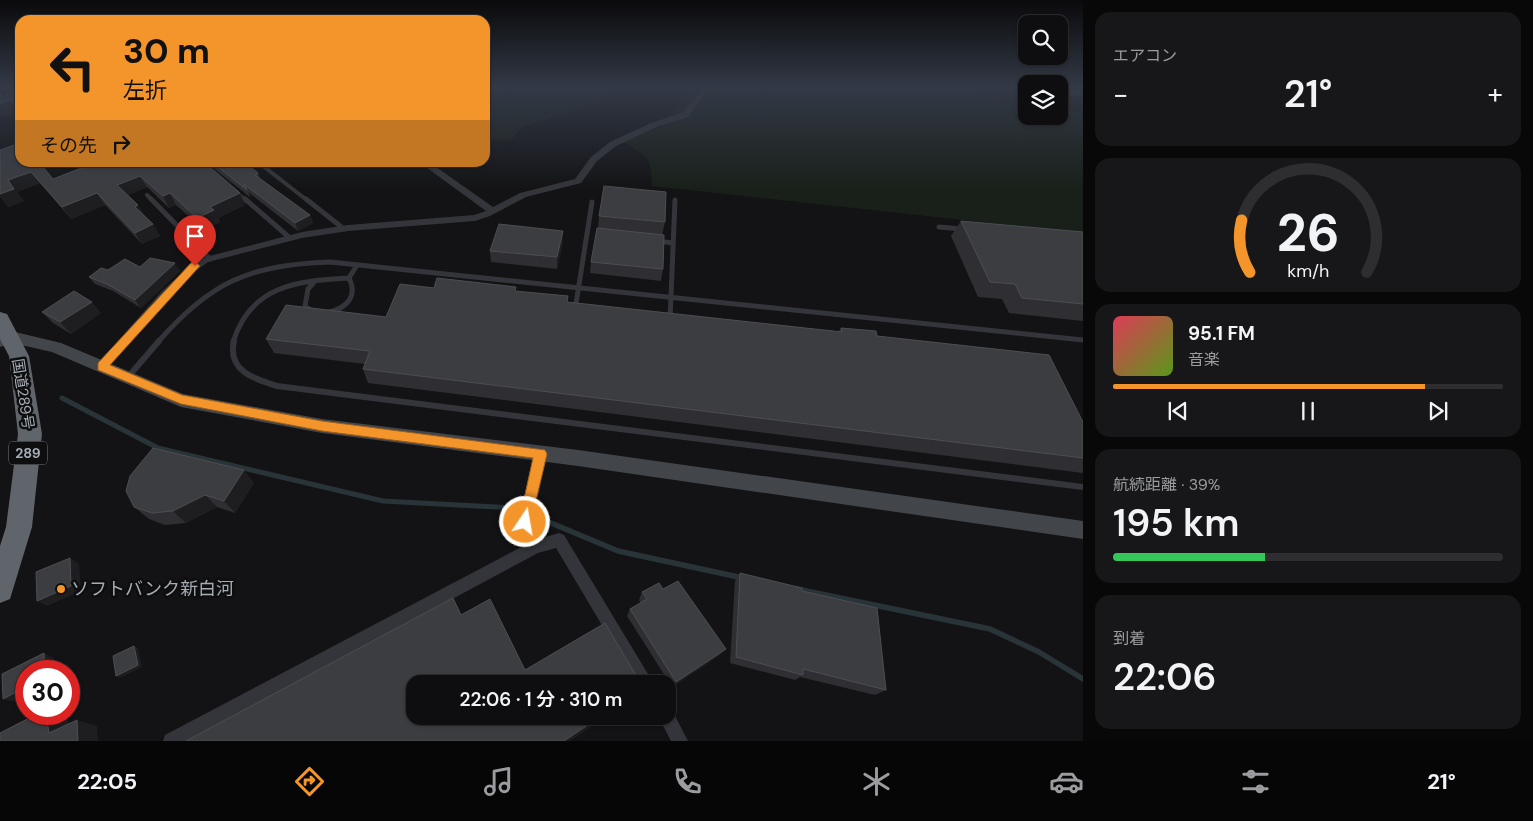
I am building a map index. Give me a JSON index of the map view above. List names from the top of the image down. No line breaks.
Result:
{"streets":{"highway":["国道289号","289"]},"places":["ソフトバンク新白河"],"page":{"tile":["エアコン",["航続距離 · 39%","195 km"],["到着","22:06"]],"turn":["30 m","左折"],"heat":["−","21°","+"],"then":"その先","song":["95.1 FM","音楽"],"limit":"30","trip":"22:06 · 1 分 · 310 m","tabs":["22:05","21°"],"gauge":["26","km/h"]}}
